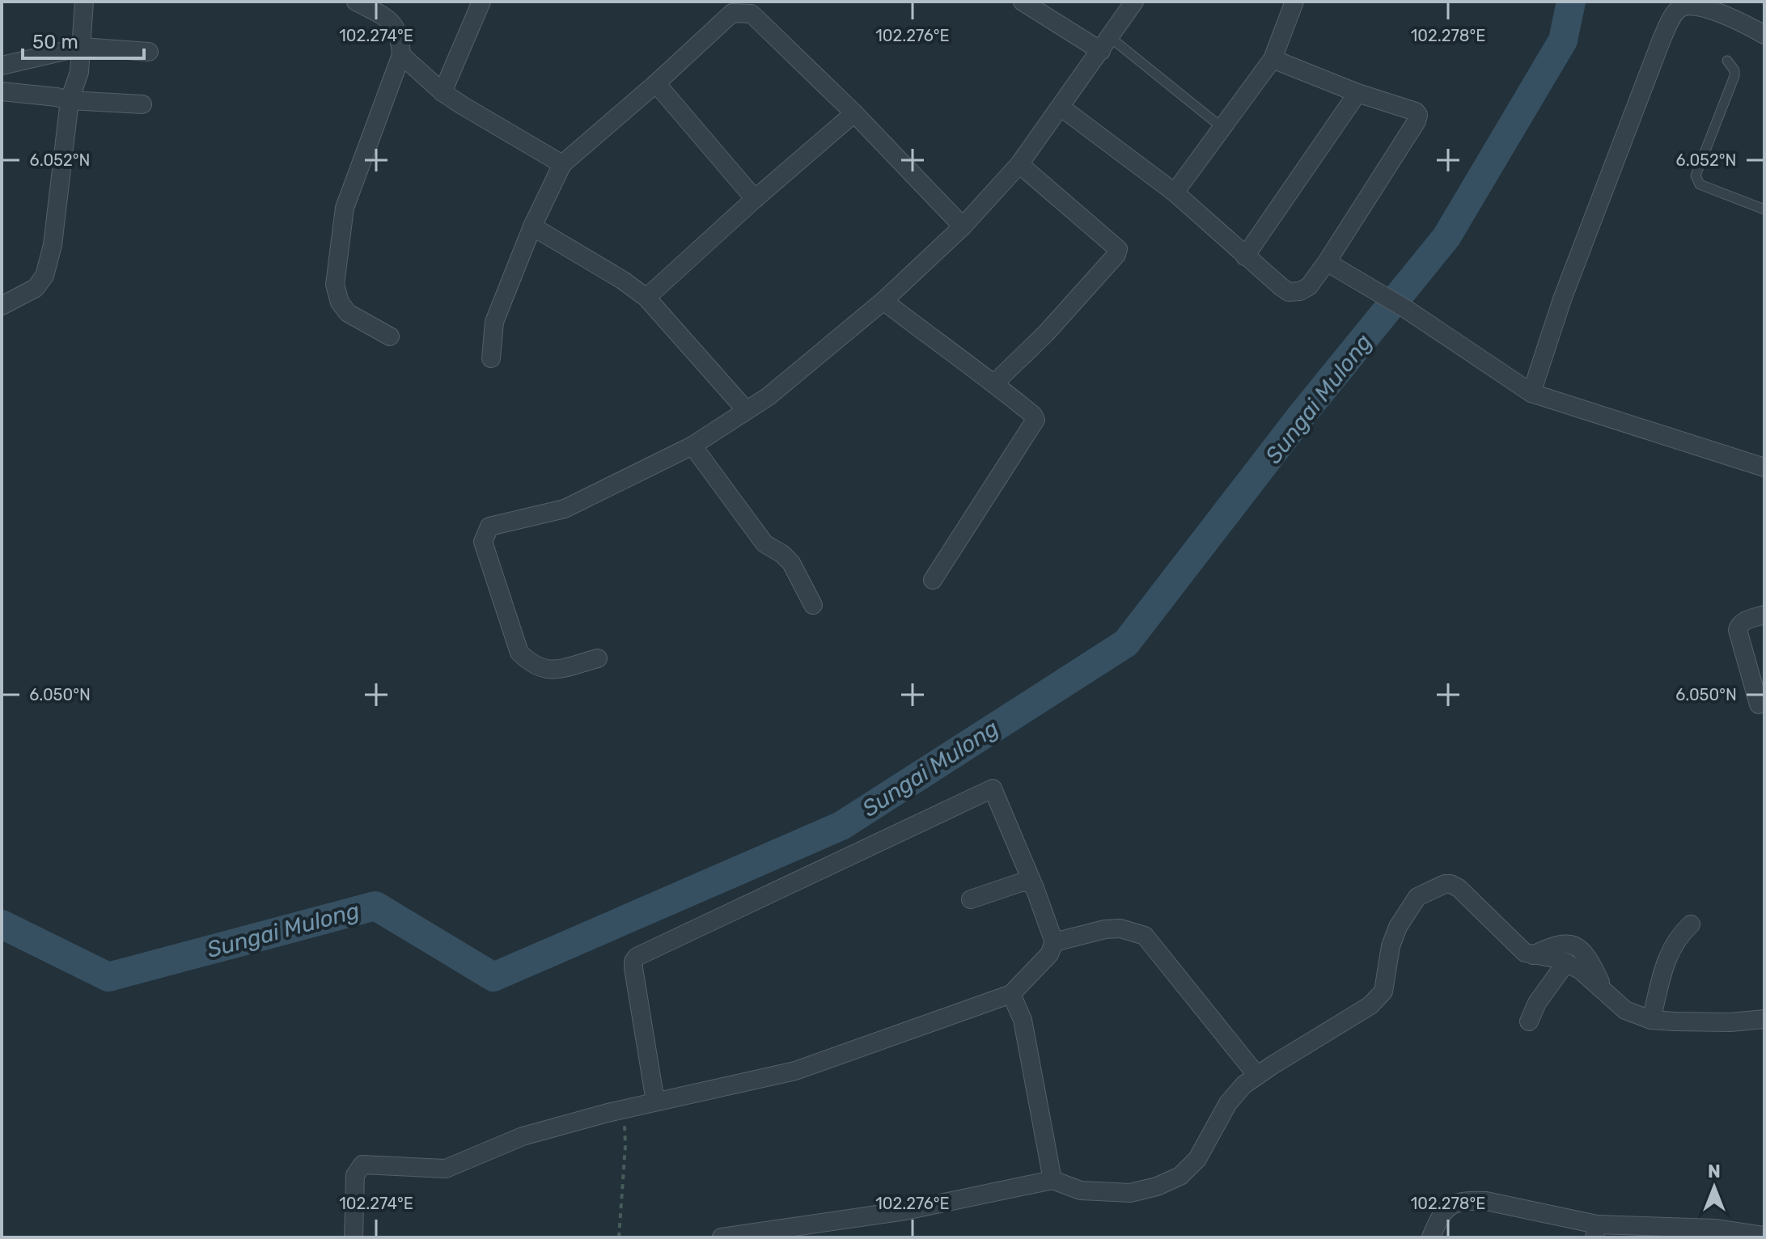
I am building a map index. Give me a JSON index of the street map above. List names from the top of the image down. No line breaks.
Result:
{"water":["Sungai Mulong"],"scale_bar":"50 m","north":"top","coordinates":["102.274°E","102.276°E","102.278°E","6.052°N","6.050°N"]}
